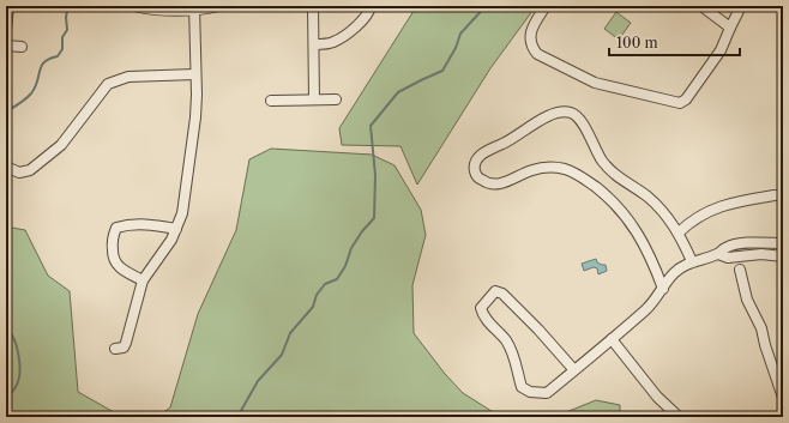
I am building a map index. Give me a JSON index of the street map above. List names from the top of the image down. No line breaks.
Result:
{"scale_bar":"100 m"}
